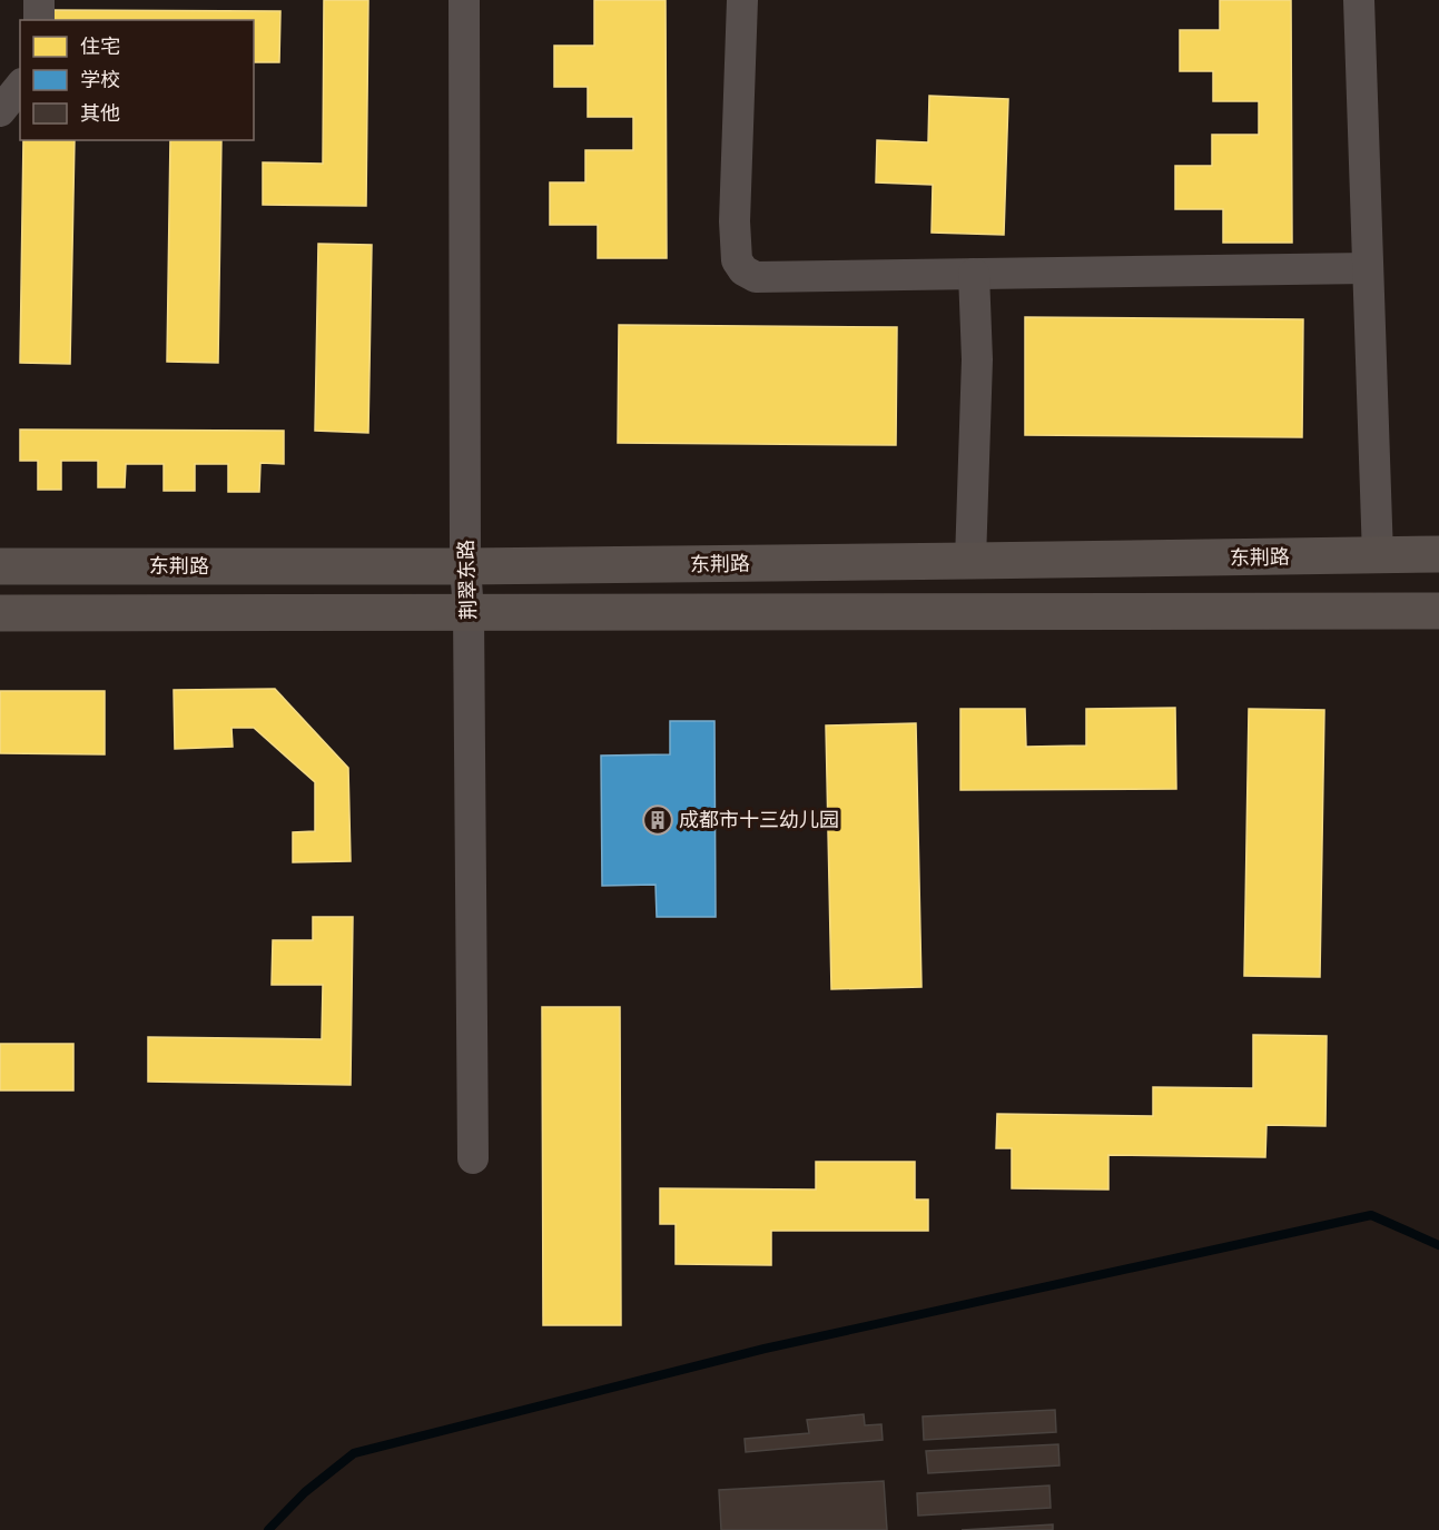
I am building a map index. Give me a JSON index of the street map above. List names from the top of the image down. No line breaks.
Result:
{"streets":{"street":["东荆路","荆翠东路"]},"crossings":[["东荆路","荆翠东路"]],"places":{"building":["成都市十三幼儿园"]},"legend":["住宅","学校","其他"]}
